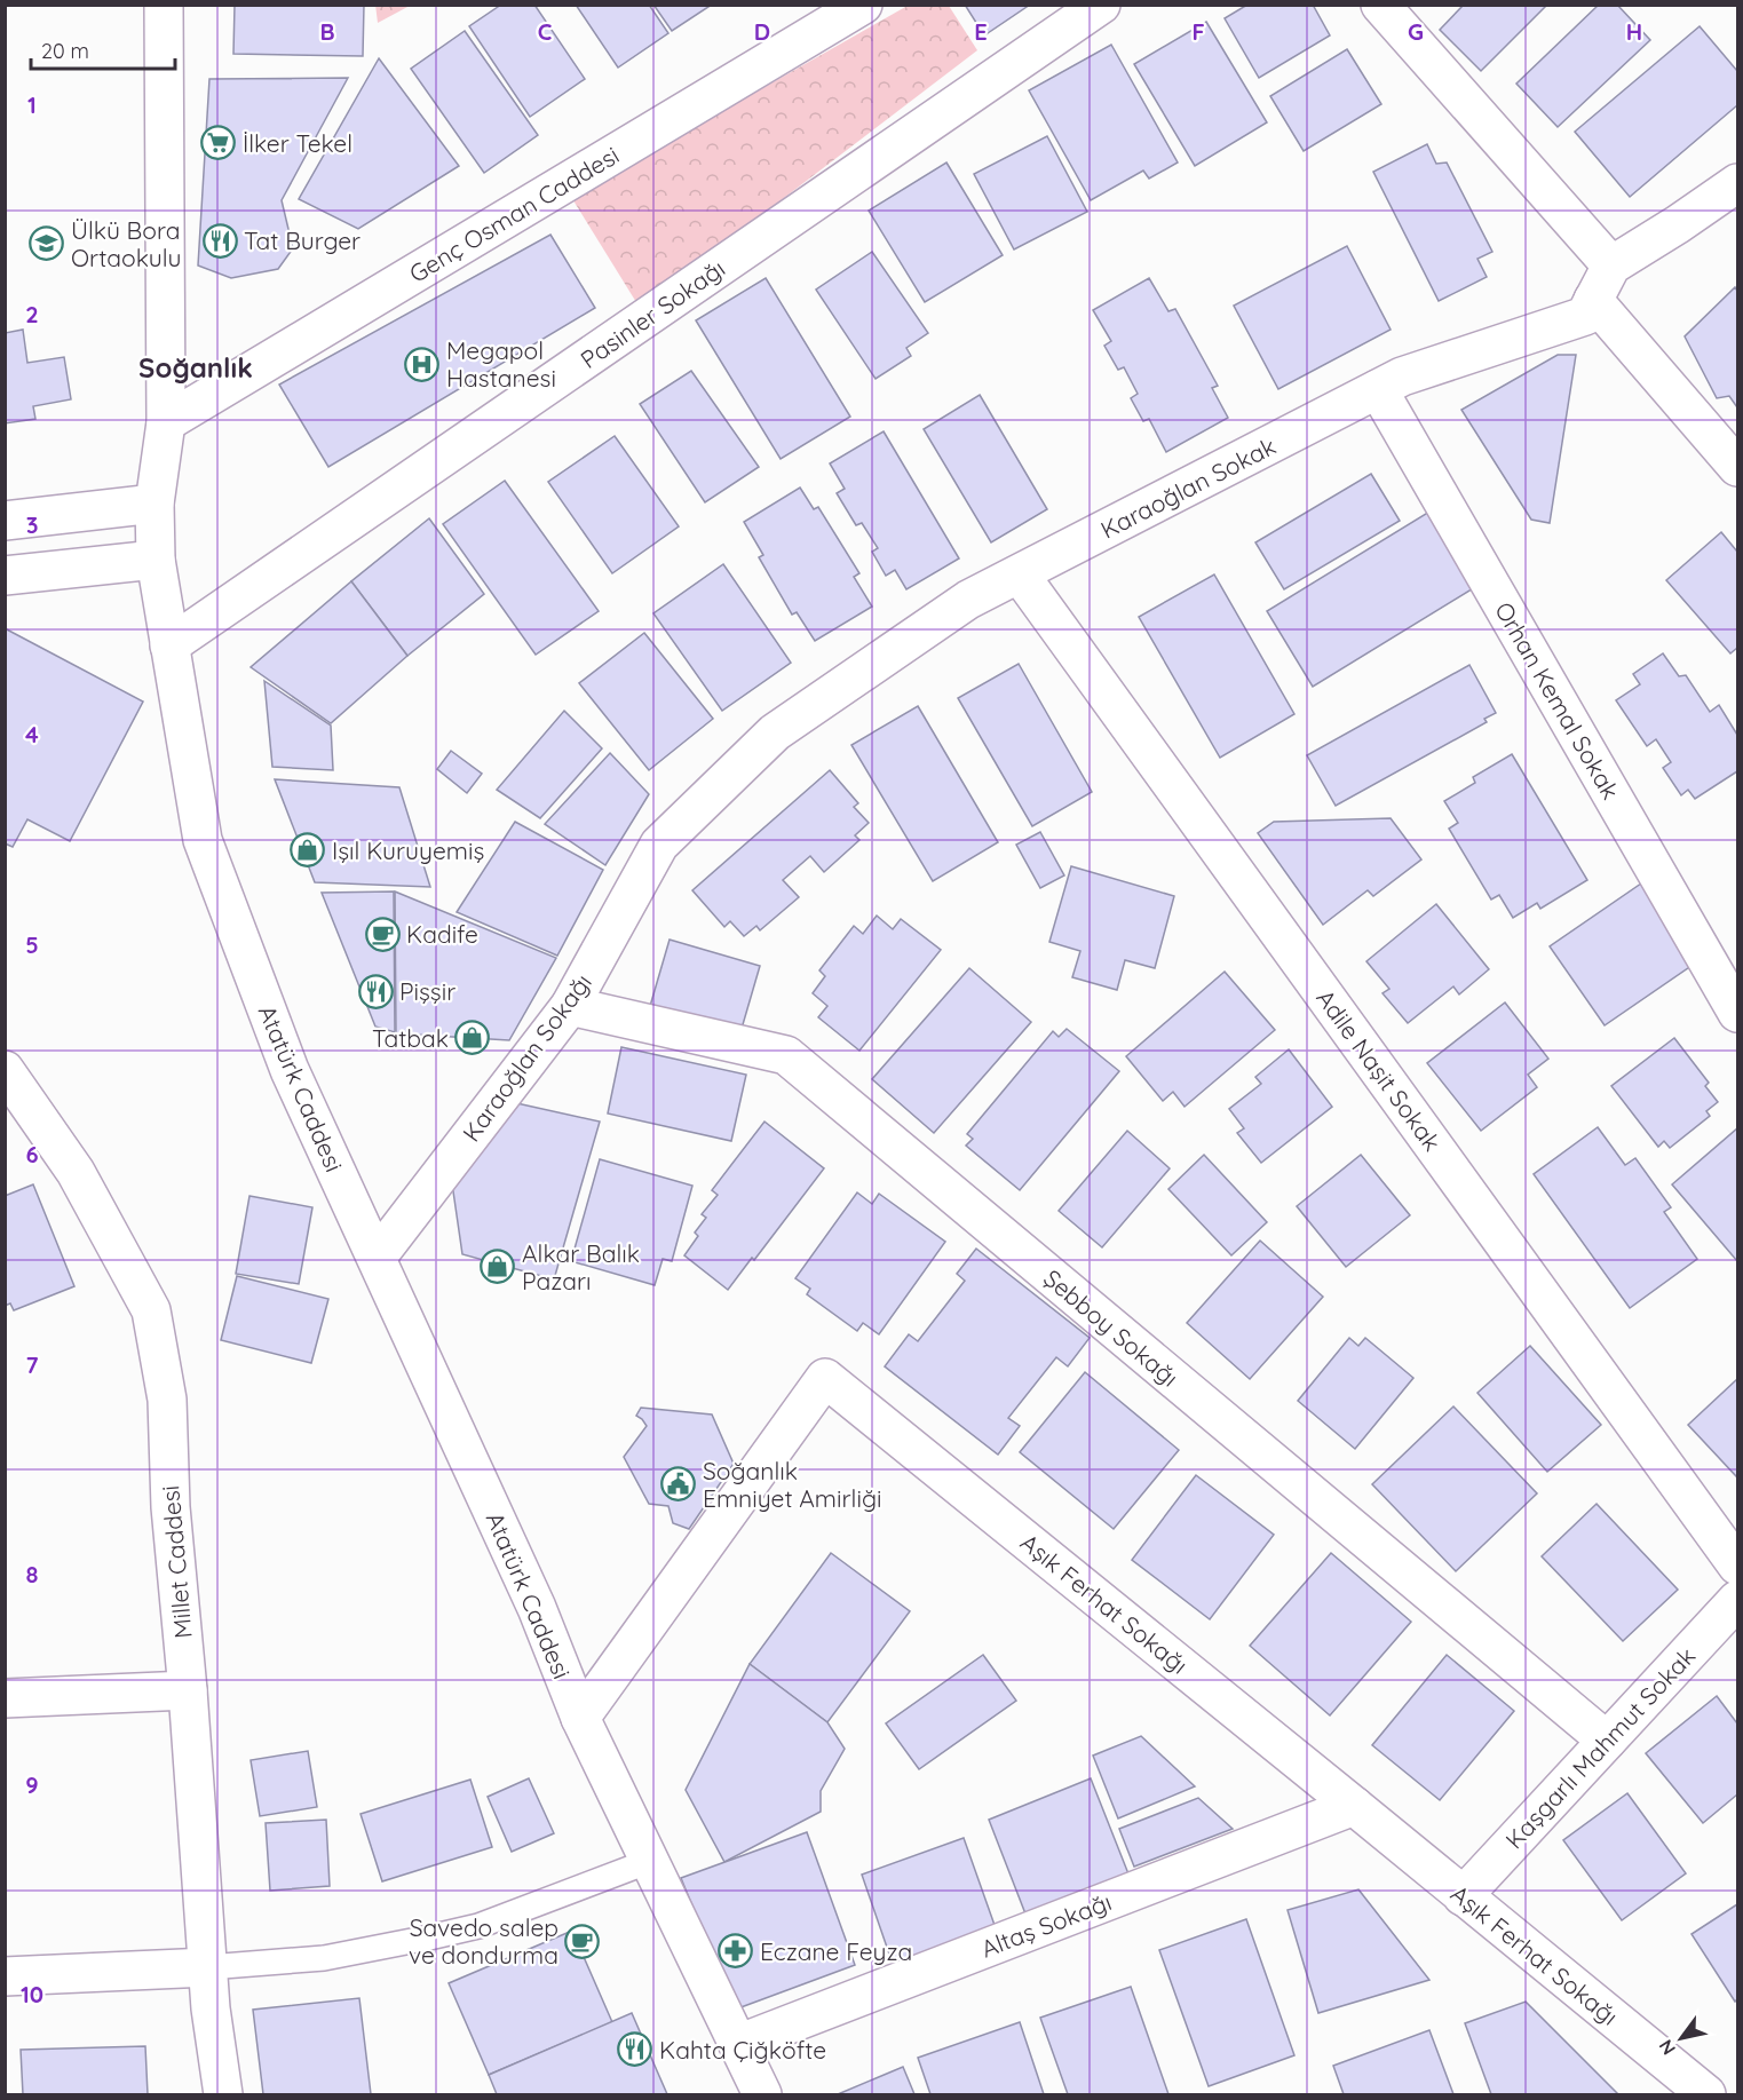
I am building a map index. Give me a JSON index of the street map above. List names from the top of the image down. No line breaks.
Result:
{"streets":{"street":["Genç Osman Caddesi","Pasinler Sokağı","Karaoğlan Sokak","Orhan Kemal Sokak","Karaoğlan Sokağı","Adile Naşit Sokak","Atatürk Caddesi","Şebboy Sokağı","Millet Caddesi","Aşık Ferhat Sokağı","Kaşgarlı Mahmut Sokak","Altaş Sokağı"]},"crossings":[["Genç Osman Caddesi","Atatürk Caddesi"],["Pasinler Sokağı","Atatürk Caddesi"],["Karaoğlan Sokak","Orhan Kemal Sokak"],["Karaoğlan Sokak","Karaoğlan Sokağı"],["Karaoğlan Sokak","Adile Naşit Sokak"],["Karaoğlan Sokağı","Atatürk Caddesi"],["Karaoğlan Sokağı","Şebboy Sokağı"],["Atatürk Caddesi","Aşık Ferhat Sokağı"],["Atatürk Caddesi","Altaş Sokağı"],["Şebboy Sokağı","Kaşgarlı Mahmut Sokak"],["Aşık Ferhat Sokağı","Kaşgarlı Mahmut Sokak"],["Aşık Ferhat Sokağı","Altaş Sokağı"]],"districts":["Soğanlık"],"places":{"supermarket":["İlker Tekel"],"restaurant":["Tat Burger","Pişşir","Kahta Çiğköfte"],"school or university":["Ülkü Bora Ortaokulu"],"hospital":["Megapol Hastanesi"],"shop":["Işıl Kuruyemiş","Tatbak","Alkar Balık Pazarı"],"cafe":["Kadife","Savedo salep ve dondurma"],"public building":["Soğanlık Emniyet Amirliği"],"pharmacy":["Eczane Feyza"]},"scale_bar":"20 m","north":"bottom left","grid":{"columns":["B","C","D","E","F","G","H"],"rows":["1","2","3","4","5","6","7","8","9","10"]}}
